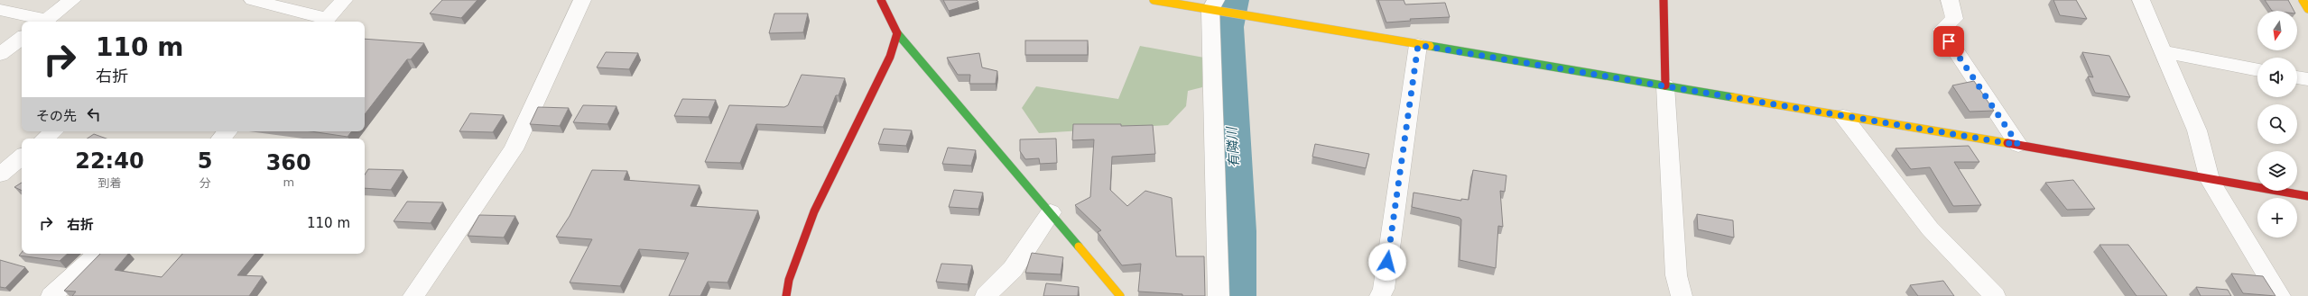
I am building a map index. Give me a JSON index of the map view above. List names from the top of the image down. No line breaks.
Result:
{"water":["有隣川"],"north":"bottom","page":{"map_buttons":"+","turn":["110 m","右折"],"then":"その先","eta":["22:40","到着","5","分","360","m"],"list":[{"name":"右折","value":"110 m"}]}}
